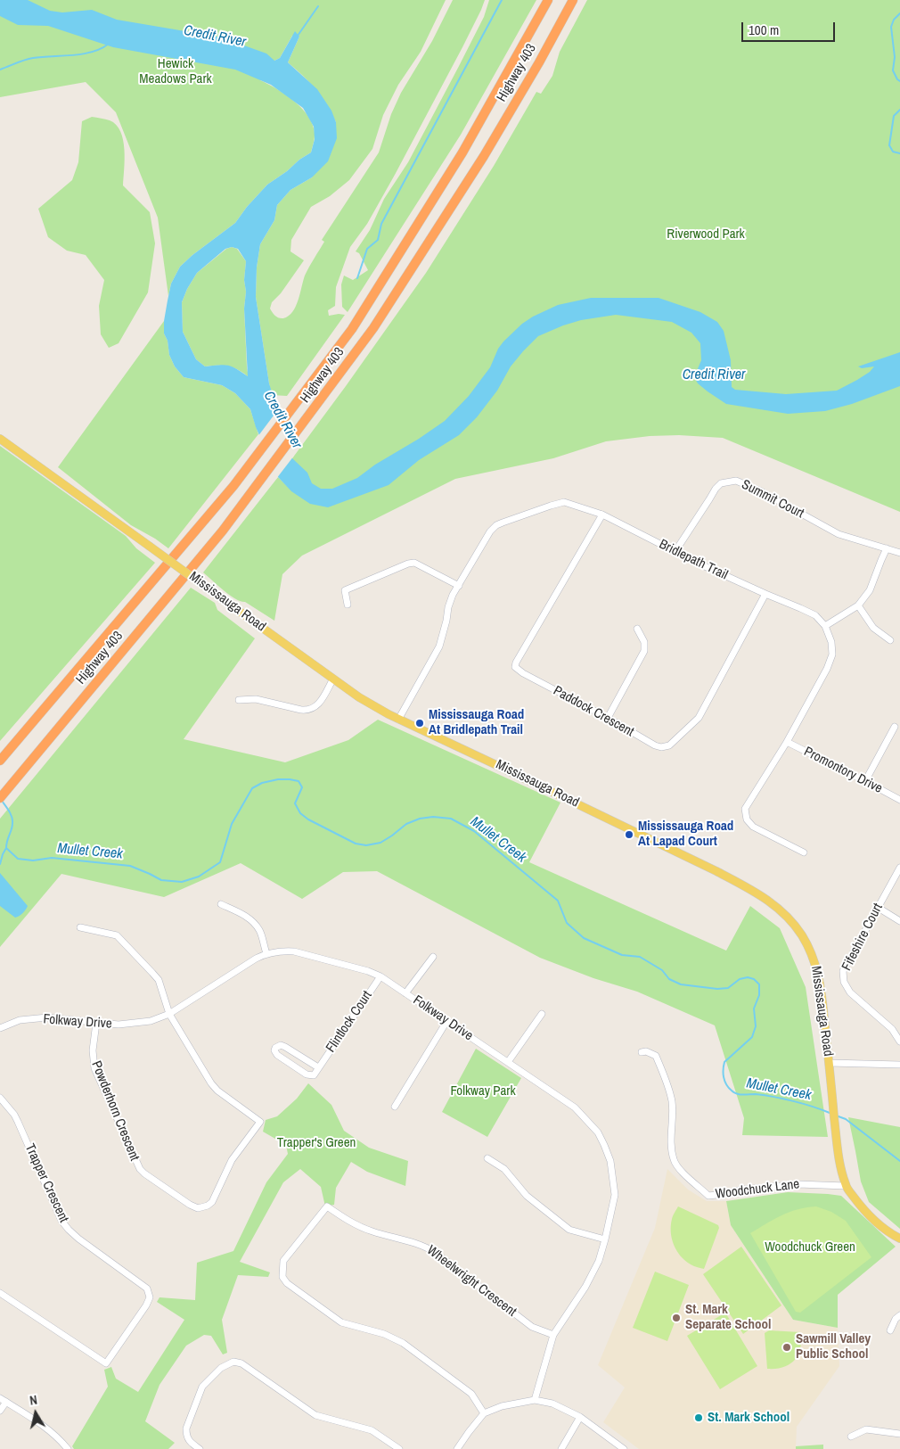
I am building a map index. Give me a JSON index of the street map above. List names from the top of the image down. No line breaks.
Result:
{"streets":{"highway":["Highway 403"],"main road":["Mississauga Road"],"street":["Summit Court","Bridlepath Trail","Paddock Crescent","Promontory Drive","Fifeshire Court","Folkway Drive","Flintlock Court","Powderhorn Crescent","Trapper Crescent","Woodchuck Lane","Wheelwright Crescent"]},"crossings":[["Summit Court","Bridlepath Trail"],["Bridlepath Trail","Mississauga Road"],["Bridlepath Trail","Paddock Crescent"],["Mississauga Road","Woodchuck Lane"],["Folkway Drive","Flintlock Court"],["Folkway Drive","Powderhorn Crescent"],["Folkway Drive","Wheelwright Crescent"]],"water":["Credit River","Mullet Creek"],"parks":["Hewick Meadows Park","Riverwood Park","Folkway Park","Trapper's Green","Woodchuck Green"],"places":["Mississauga Road At Bridlepath Trail","Mississauga Road At Lapad Court","St. Mark Separate School","Sawmill Valley Public School","St. Mark School"],"scale_bar":"100 m","north":"top"}
